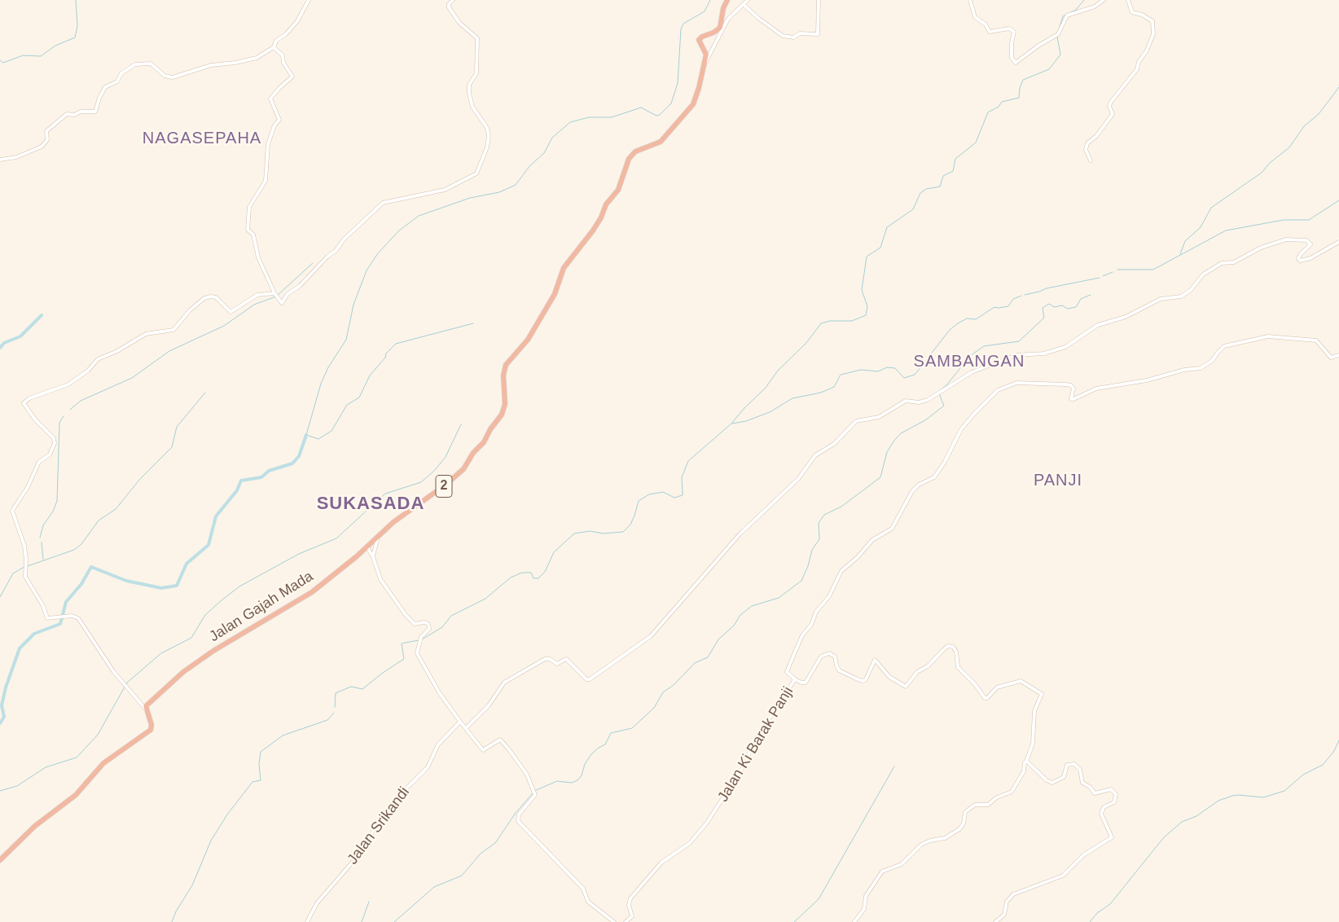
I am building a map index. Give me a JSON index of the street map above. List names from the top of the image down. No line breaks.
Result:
{"streets":{"highway":["2","Jalan Gajah Mada"],"street":["Jalan Ki Barak Panji","Jalan Srikandi"]},"districts":["NAGASEPAHA","SAMBANGAN","PANJI","SUKASADA"]}
